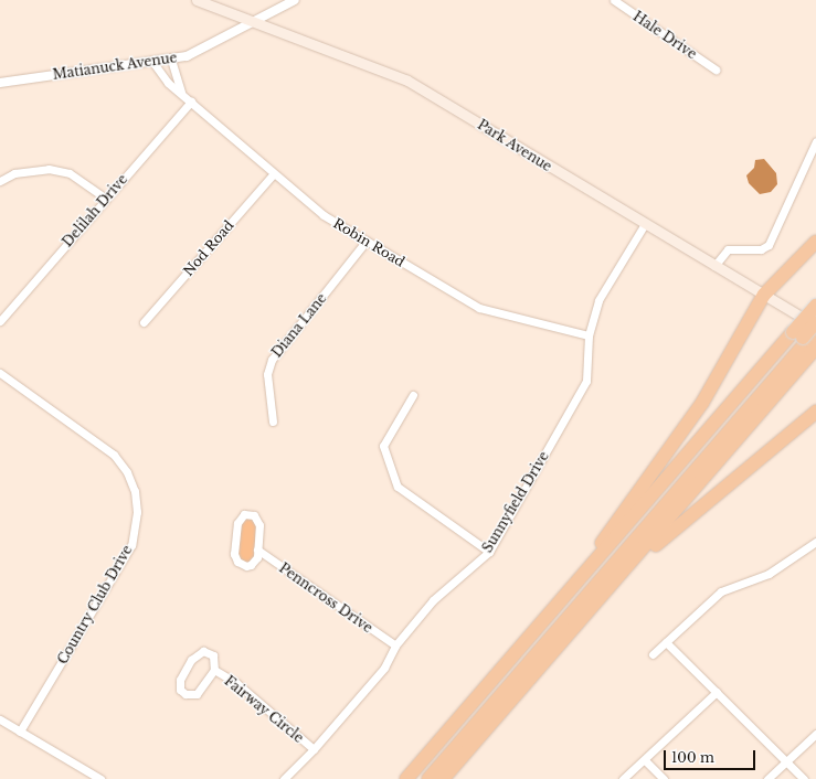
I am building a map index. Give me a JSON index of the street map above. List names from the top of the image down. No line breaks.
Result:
{"streets":{"main road":["Park Avenue"],"street":["Hale Drive","Matianuck Avenue","Delilah Drive","Robin Road","Nod Road","Diana Lane","Sunnyfield Drive","Penncross Drive","Country Club Drive","Fairway Circle"]},"crossings":[["Matianuck Avenue","Park Avenue"],["Matianuck Avenue","Robin Road"],["Park Avenue","Sunnyfield Drive"],["Delilah Drive","Robin Road"],["Robin Road","Nod Road"],["Robin Road","Diana Lane"],["Robin Road","Sunnyfield Drive"],["Sunnyfield Drive","Penncross Drive"],["Sunnyfield Drive","Fairway Circle"]],"scale_bar":"100 m"}
